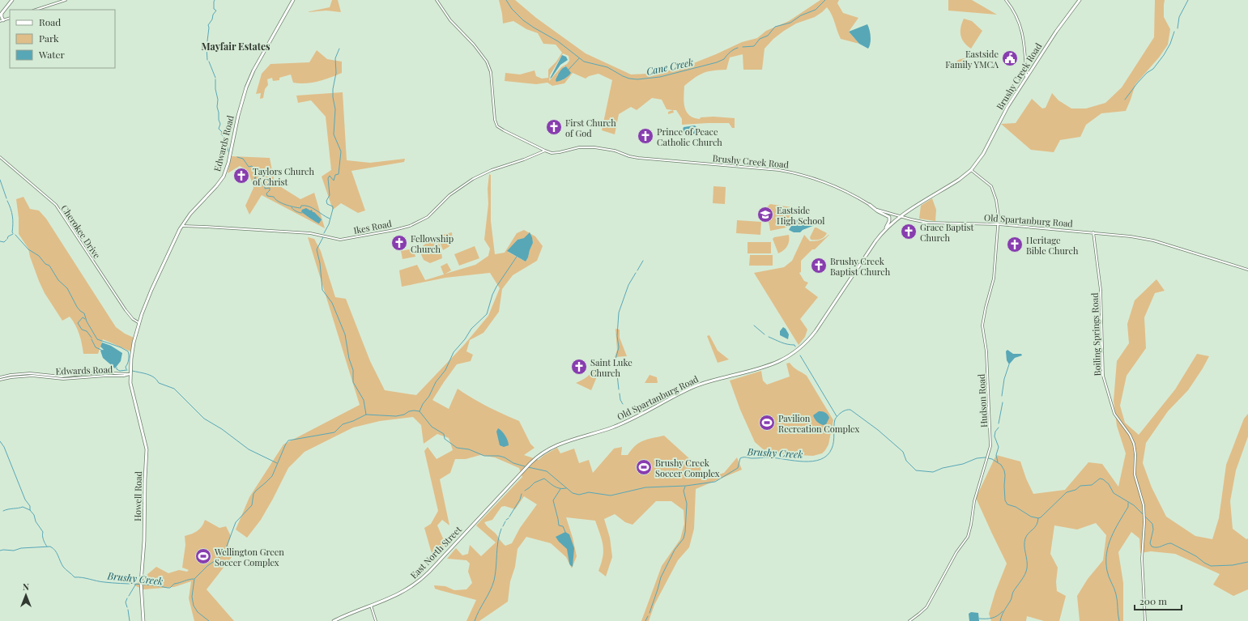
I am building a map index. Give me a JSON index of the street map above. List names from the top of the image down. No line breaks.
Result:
{"streets":{"main road":["Brushy Creek Road","Edwards Road","Old Spartanburg Road","Howell Road","East North Street"],"street":["Ikes Road","Cherokee Drive","Boiling Springs Road","Hudson Road"]},"crossings":[["Brushy Creek Road","Old Spartanburg Road"],["Brushy Creek Road","Ikes Road"],["Brushy Creek Road","Hudson Road"],["Edwards Road","Ikes Road"],["Edwards Road","Cherokee Drive"],["Edwards Road","Howell Road"],["Old Spartanburg Road","Boiling Springs Road"],["Old Spartanburg Road","Hudson Road"],["Old Spartanburg Road","East North Street"]],"districts":["Mayfair Estates"],"water":["Cane Creek","Brushy Creek"],"places":{"public building":["Eastside Family YMCA"],"church":["First Church of God","Prince of Peace Catholic Church","Taylors Church of Christ","Grace Baptist Church","Fellowship Church","Heritage Bible Church","Brushy Creek Baptist Church","Saint Luke Church"],"school or university":["Eastside High School"],"sports":["Pavilion Recreation Complex","Brushy Creek Soccer Complex","Wellington Green Soccer Complex"]},"legend":["Road","Park","Water"],"scale_bar":"200 m","north":"top"}
